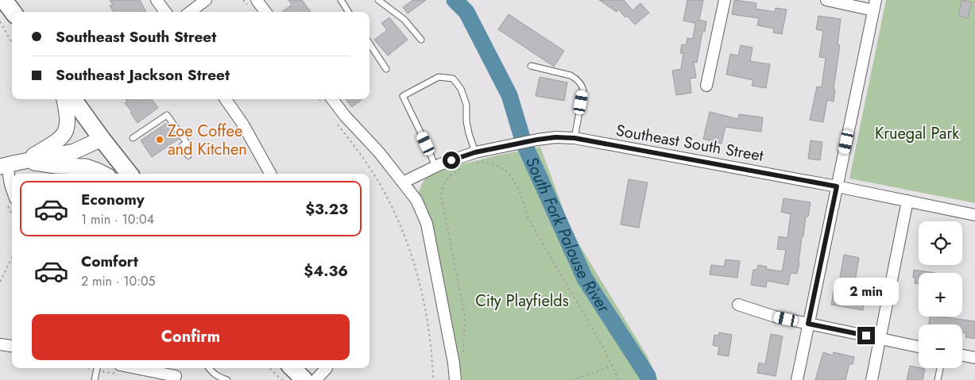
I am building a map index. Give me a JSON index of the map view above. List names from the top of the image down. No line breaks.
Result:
{"streets":{"street":["Southeast South Street"]},"water":["South Fork Palouse River"],"parks":["Kruegal Park","City Playfields"],"places":["Zoe Coffee and Kitchen"],"page":{"banner":["Southeast South Street","Southeast Jackson Street"],"list":[{"name":"Economy","note":"1 min · 10:04","value":"$3.23"},{"name":"Comfort","note":"2 min · 10:05","value":"$4.36"}],"map_buttons":["+","−"],"bubble":"2 min","buttons":"Confirm"}}
